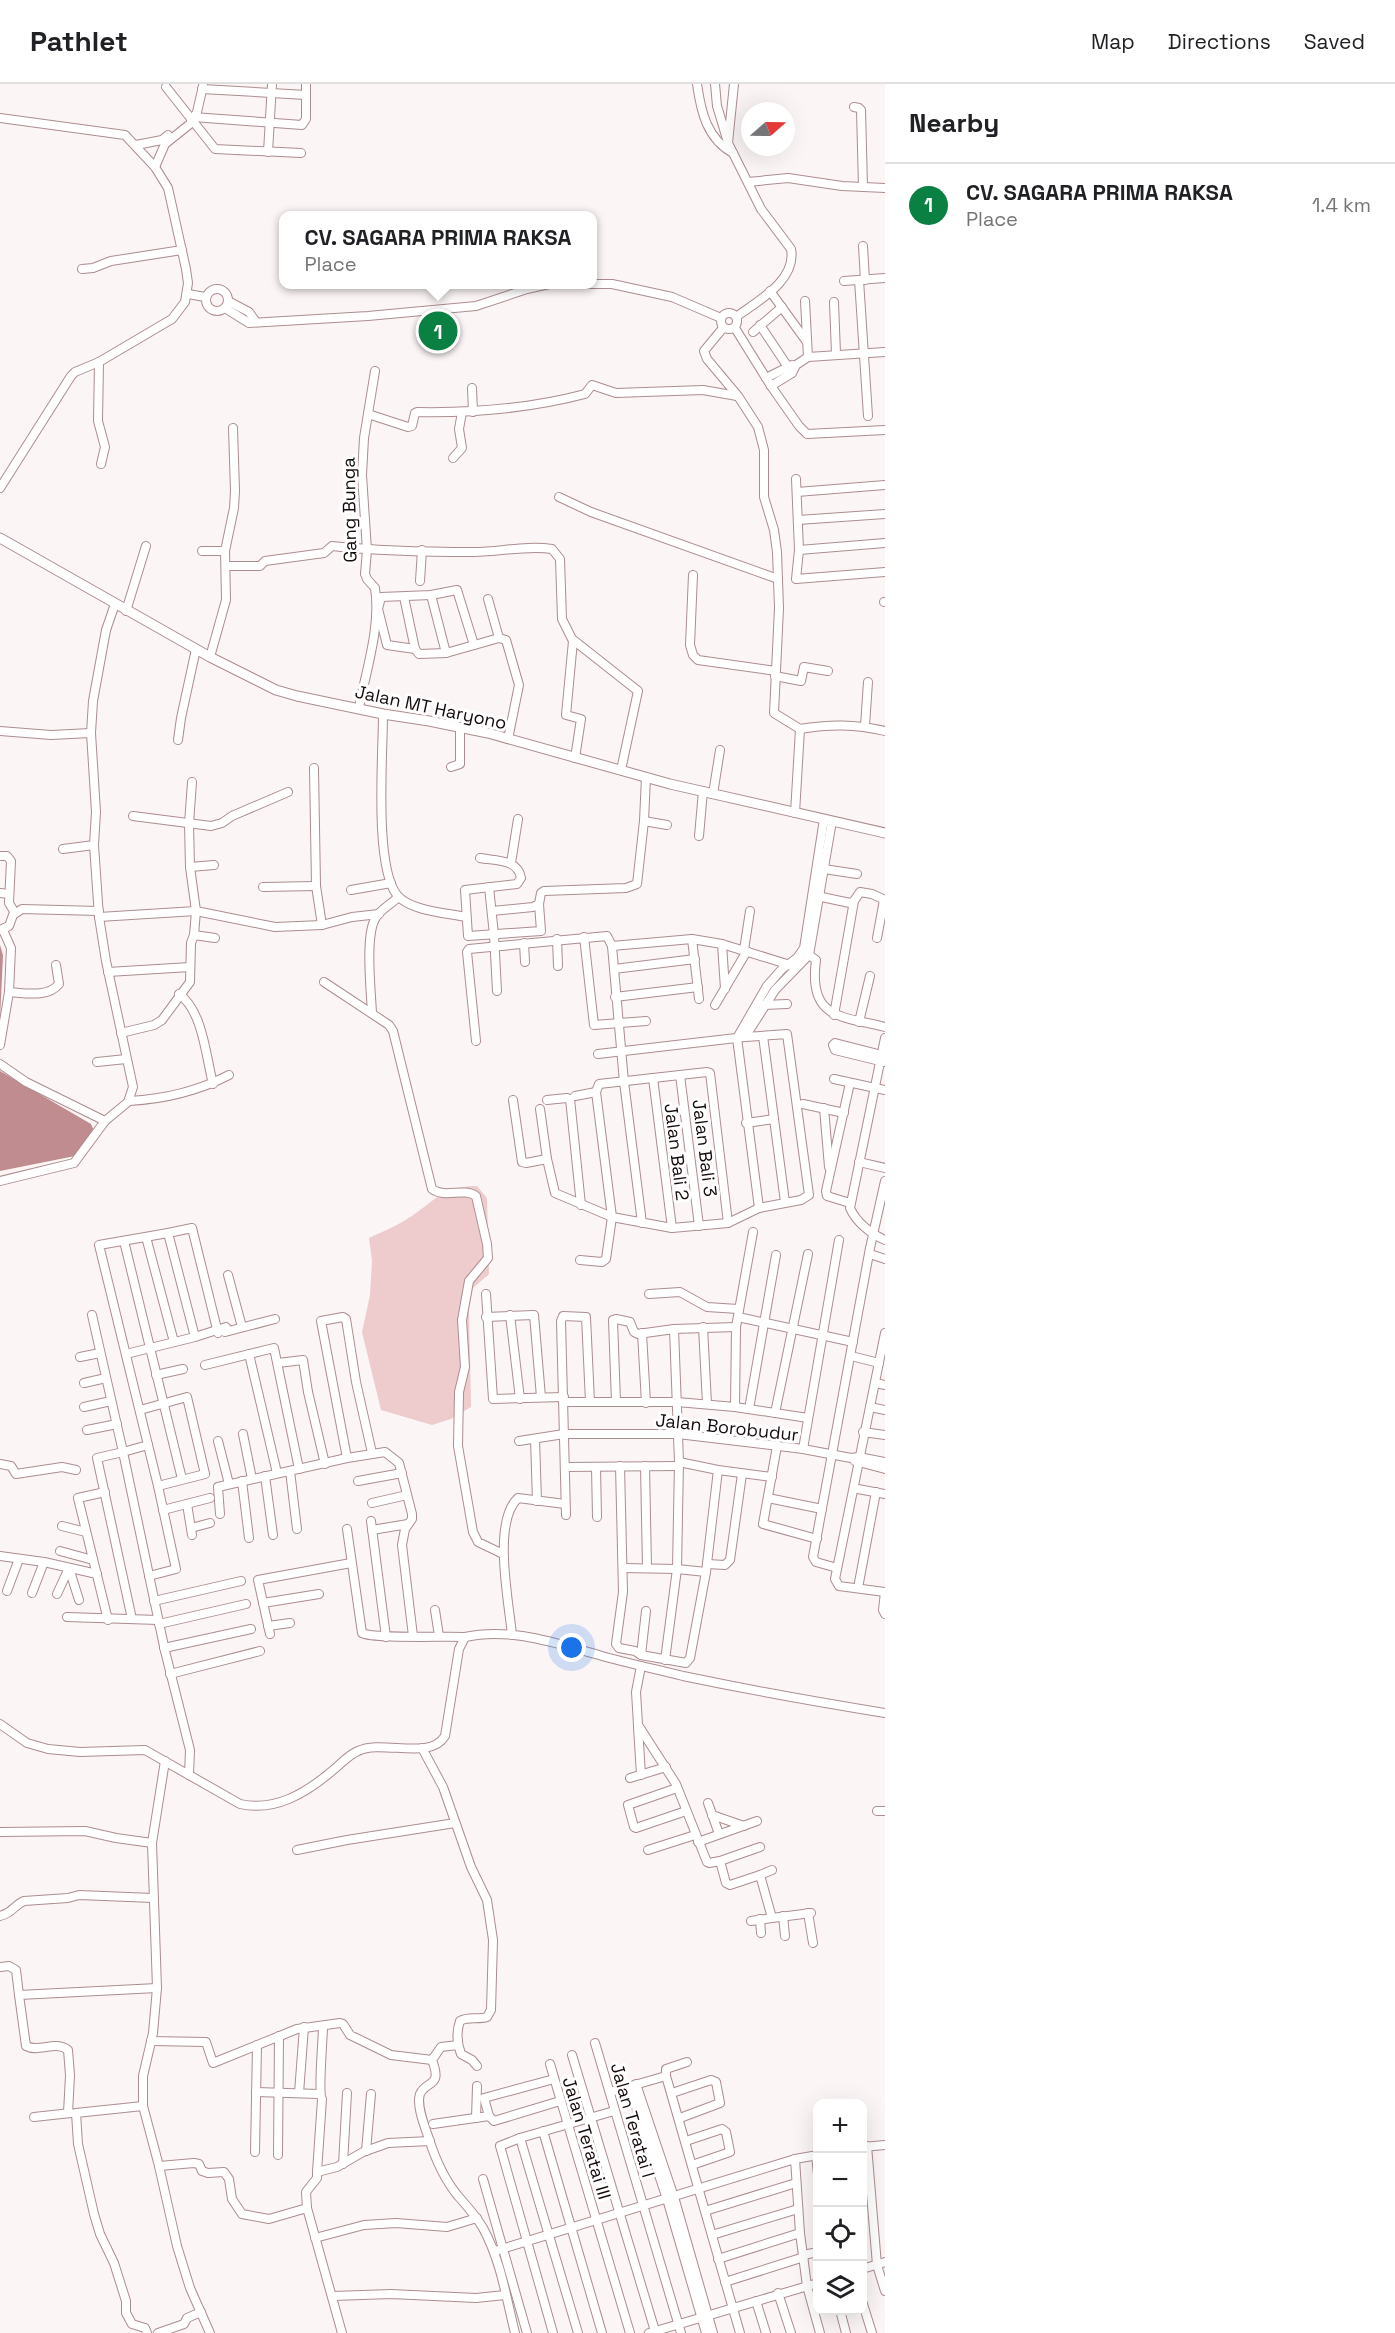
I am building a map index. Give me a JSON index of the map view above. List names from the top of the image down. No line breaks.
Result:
{"streets":{"main road":["Jalan MT Haryono"],"street":["Gang Bunga","Jalan Bali 3","Jalan Bali 2","Jalan Borobudur","Jalan Teratai I","Jalan Teratai III"]},"crossings":[["Gang Bunga","Jalan MT Haryono"]],"north":"right","page":{"header":"Pathlet","nav":["Map","Directions","Saved"],"heading":"Nearby","list":[{"mark":"1","name":"CV. SAGARA PRIMA RAKSA","note":"Place","value":"1.4 km"}],"popup":["CV. SAGARA PRIMA RAKSA","Place"],"pins":"1","map_buttons":["+","−"]}}
